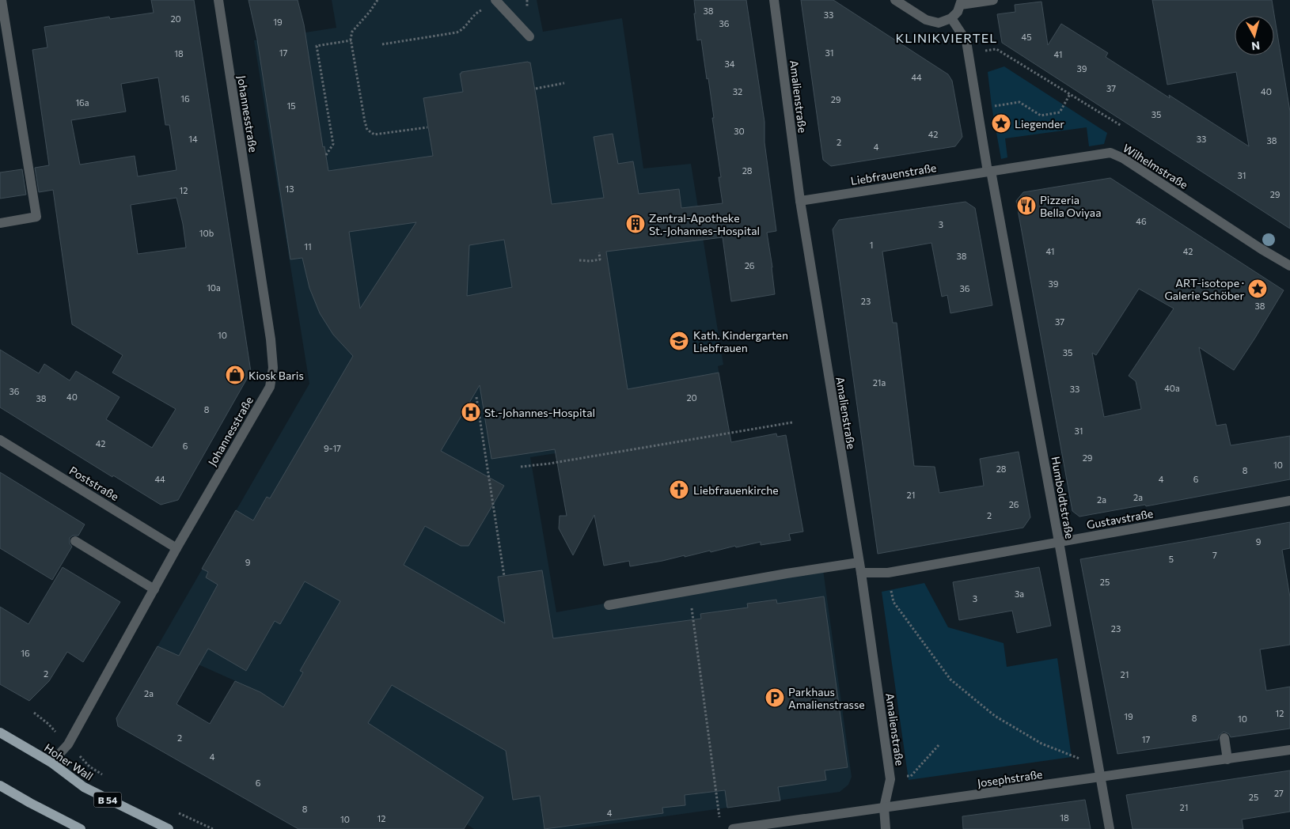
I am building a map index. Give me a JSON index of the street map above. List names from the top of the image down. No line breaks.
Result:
{"streets":{"main road":["Hoher Wall","B 54"],"street":["Amalienstraße","Johannesstraße","Wilhelmstraße","Liebfrauenstraße","Poststraße","Humboldtstraße","Gustavstraße","Josephstraße"]},"crossings":[["Amalienstraße","Liebfrauenstraße"],["Amalienstraße","Gustavstraße"],["Amalienstraße","Josephstraße"],["Johannesstraße","Poststraße"],["Johannesstraße","Hoher Wall"],["Wilhelmstraße","Liebfrauenstraße"],["Wilhelmstraße","Humboldtstraße"],["Liebfrauenstraße","Humboldtstraße"],["Humboldtstraße","Gustavstraße"],["Humboldtstraße","Josephstraße"]],"districts":["KLINIKVIERTEL"],"places":{"place":["Liegender","ART-isotope · Galerie Schöber"],"restaurant":["Pizzeria Bella Oviyaa"],"building":["Zentral-Apotheke St.-Johannes-Hospital"],"school or university":["Kath. Kindergarten Liebfrauen"],"shop":["Kiosk Baris"],"hospital":["St.-Johannes-Hospital"],"church":["Liebfrauenkirche"],"parking":["Parkhaus Amalienstrasse"]},"house_numbers":["38","33","20","19","36","45","17","31","18","41","34","39","44","37","32","40","16","29","16a","15","35","30","42","14","33","38","2","4","28","31","13","12","29","46","3","10b","1","11","41","42","38","26","39","10a","36","23","38","37","10","35","21a","40a","33","36","40","20","38","8","31","42","6","9-17","29","10","28","8","44","4","6","21","2a","2a","26","2","9","7","5","9","25","3a","3","23","16","2","21","2a","12","19","8","10","2","17","4","6","27","25","21","8","4","18","12","10"],"north":"bottom"}
